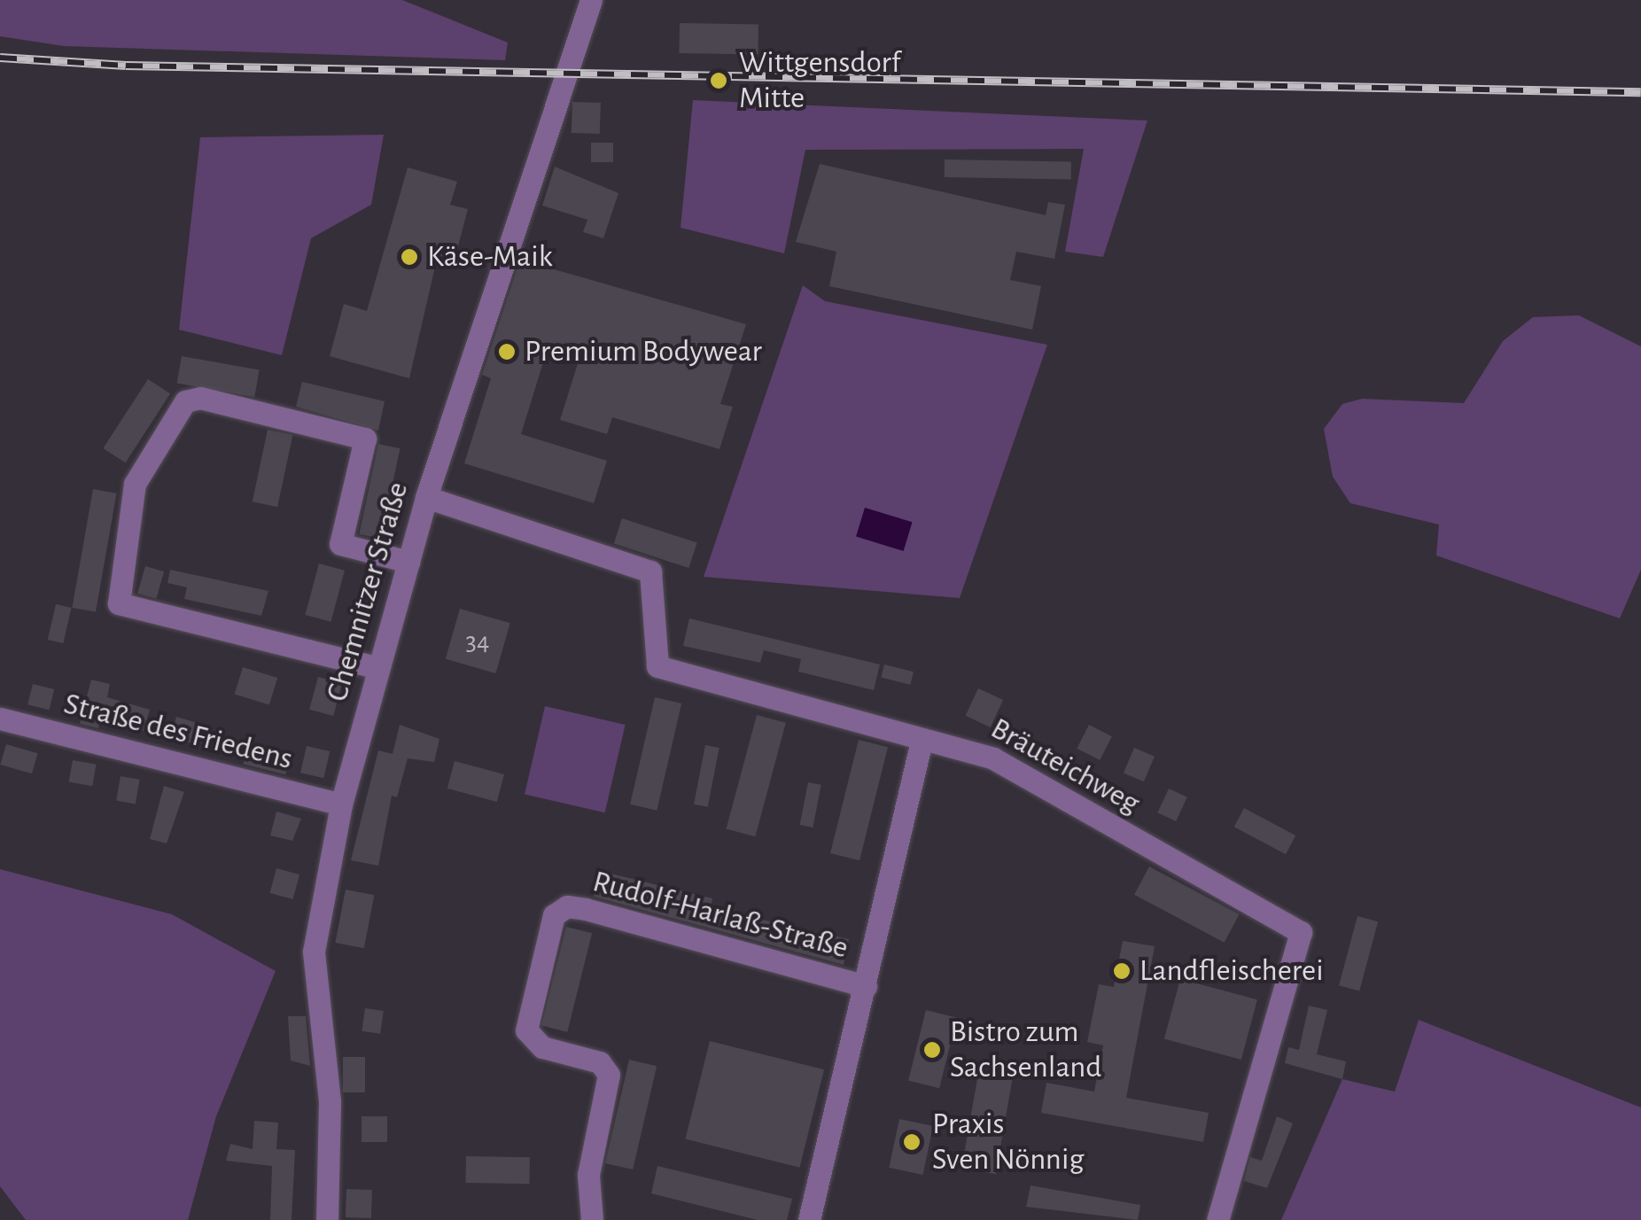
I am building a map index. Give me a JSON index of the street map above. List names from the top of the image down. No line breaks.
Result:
{"streets":{"street":["Chemnitzer Straße","Straße des Friedens","Bräuteichweg","Rudolf-Harlaß-Straße"]},"crossings":[["Chemnitzer Straße","Straße des Friedens"],["Chemnitzer Straße","Bräuteichweg"],["Bräuteichweg","Rudolf-Harlaß-Straße"]],"places":["Wittgensdorf Mitte","Käse-Maik","Premium Bodywear","Landfleischerei","Bistro zum Sachsenland","Praxis Sven Nönnig"],"house_numbers":["34"]}
